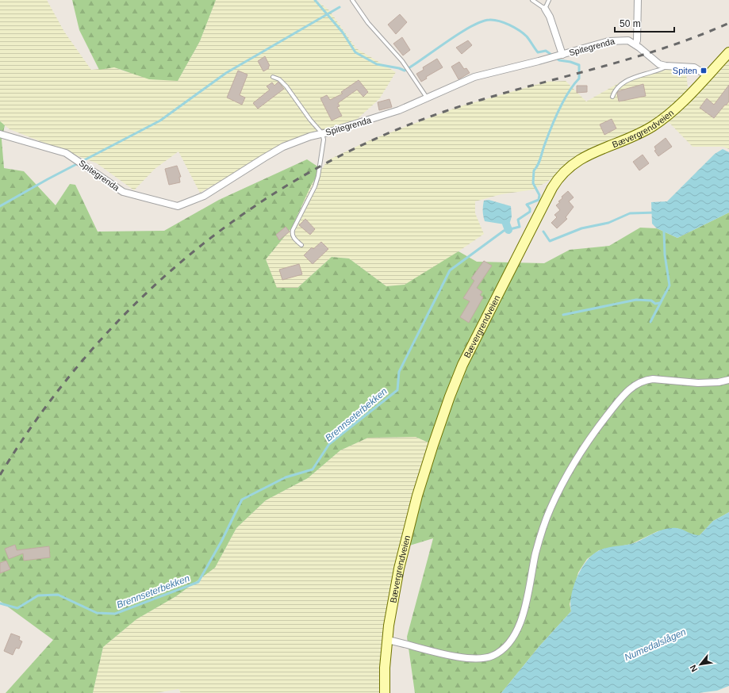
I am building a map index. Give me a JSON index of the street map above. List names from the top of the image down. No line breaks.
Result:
{"streets":{"main road":["Bævergrendveien"],"street":["Spitegrenda"]},"crossings":[["Spitegrenda","Bævergrendveien"]],"water":["Brennseterbekken","Numedalslågen"],"places":{"transit":["Spiten"]},"scale_bar":"50 m","north":"bottom left"}
